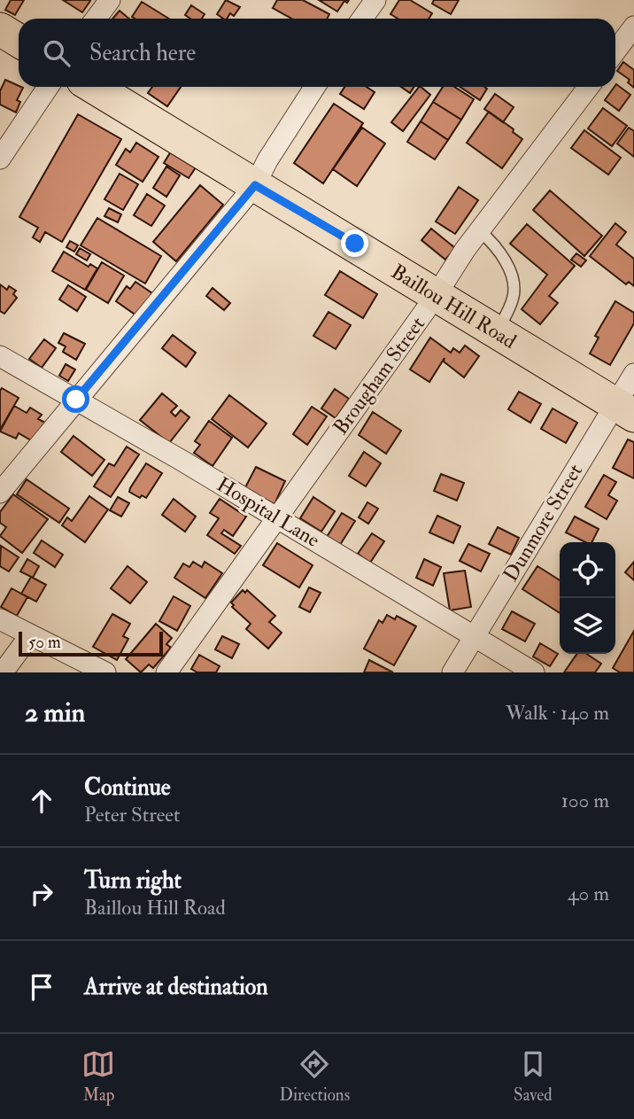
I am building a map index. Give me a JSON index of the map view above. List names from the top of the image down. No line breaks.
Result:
{"streets":{"main road":["Baillou Hill Road"],"street":["Brougham Street","Hospital Lane","Dunmore Street"]},"crossings":[["Baillou Hill Road","Brougham Street"],["Baillou Hill Road","Dunmore Street"],["Brougham Street","Hospital Lane"],["Hospital Lane","Dunmore Street"]],"scale_bar":"50 m","page":{"search":"Search here","scale":"50 m","heading":["2 min","Walk · 140 m"],"list":[["Continue","Peter Street","100 m"],["Turn right","Baillou Hill Road","40 m"],"Arrive at destination"],"nav":["Map","Directions","Saved"]}}
